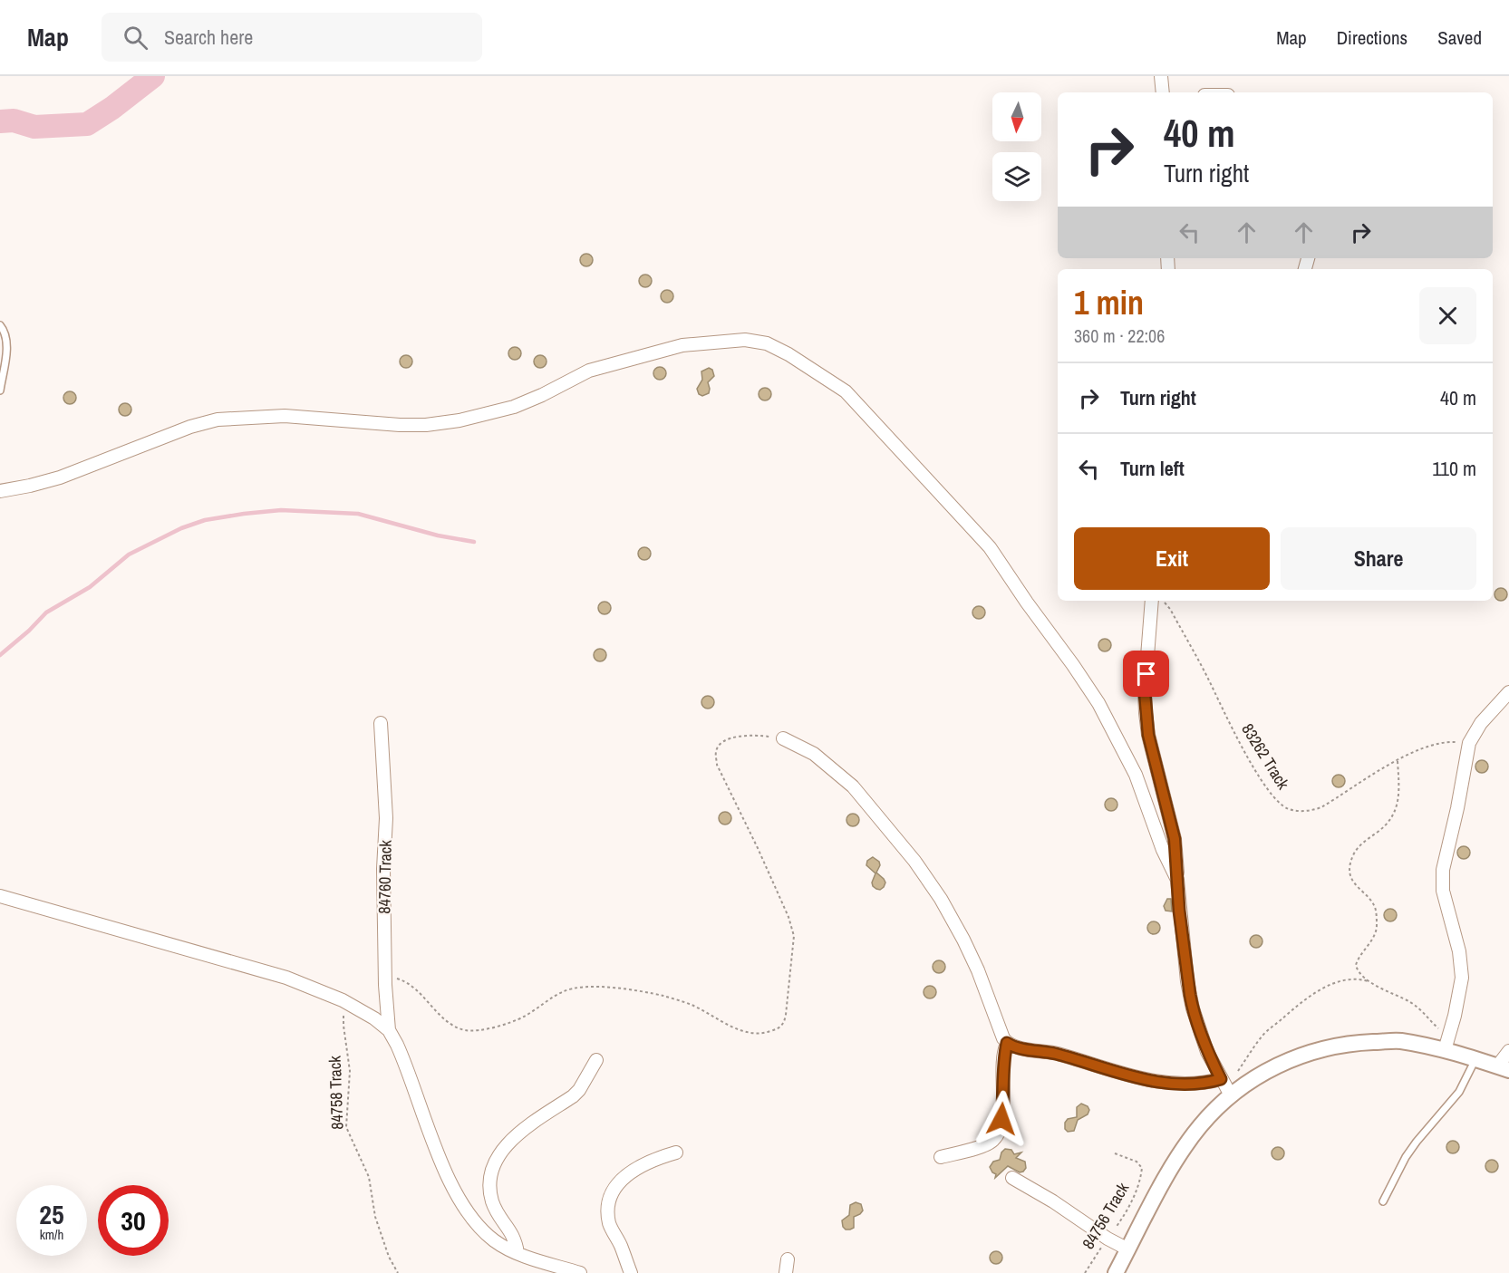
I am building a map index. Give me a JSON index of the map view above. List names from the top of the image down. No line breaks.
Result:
{"streets":{"street":["84760 Track"],"path":["83262 Track","84758 Track","84756 Track"]},"north":"bottom","page":{"header":"Map","search":"Search here","nav":["Map","Directions","Saved"],"turn":["40 m","Turn right"],"heading":["1 min","360 m · 22:06"],"list":[{"name":"Turn right","value":"40 m"},{"name":"Turn left","value":"110 m"}],"buttons":["Exit","Share"],"speed":"25 km/h","limit":"30"}}
